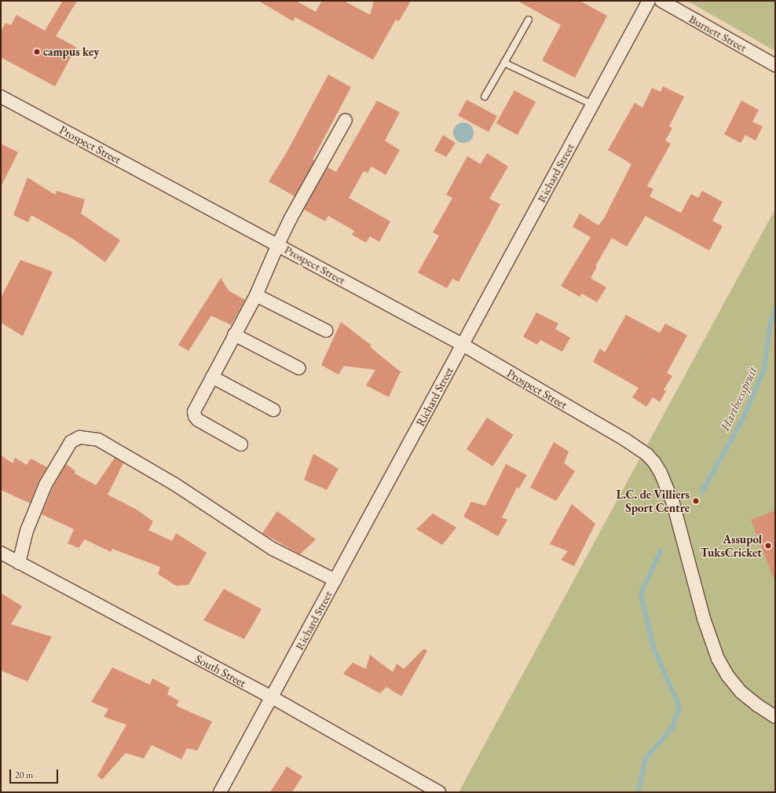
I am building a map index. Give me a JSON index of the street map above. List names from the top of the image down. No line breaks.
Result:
{"streets":{"street":["Burnett Street","Prospect Street","Richard Street","South Street"]},"crossings":[["Prospect Street","Richard Street"],["Richard Street","South Street"]],"water":["Hartbeesspruit"],"places":["campus key","L.C. de Villiers Sport Centre","Assupol TuksCricket"],"scale_bar":"20 m"}
